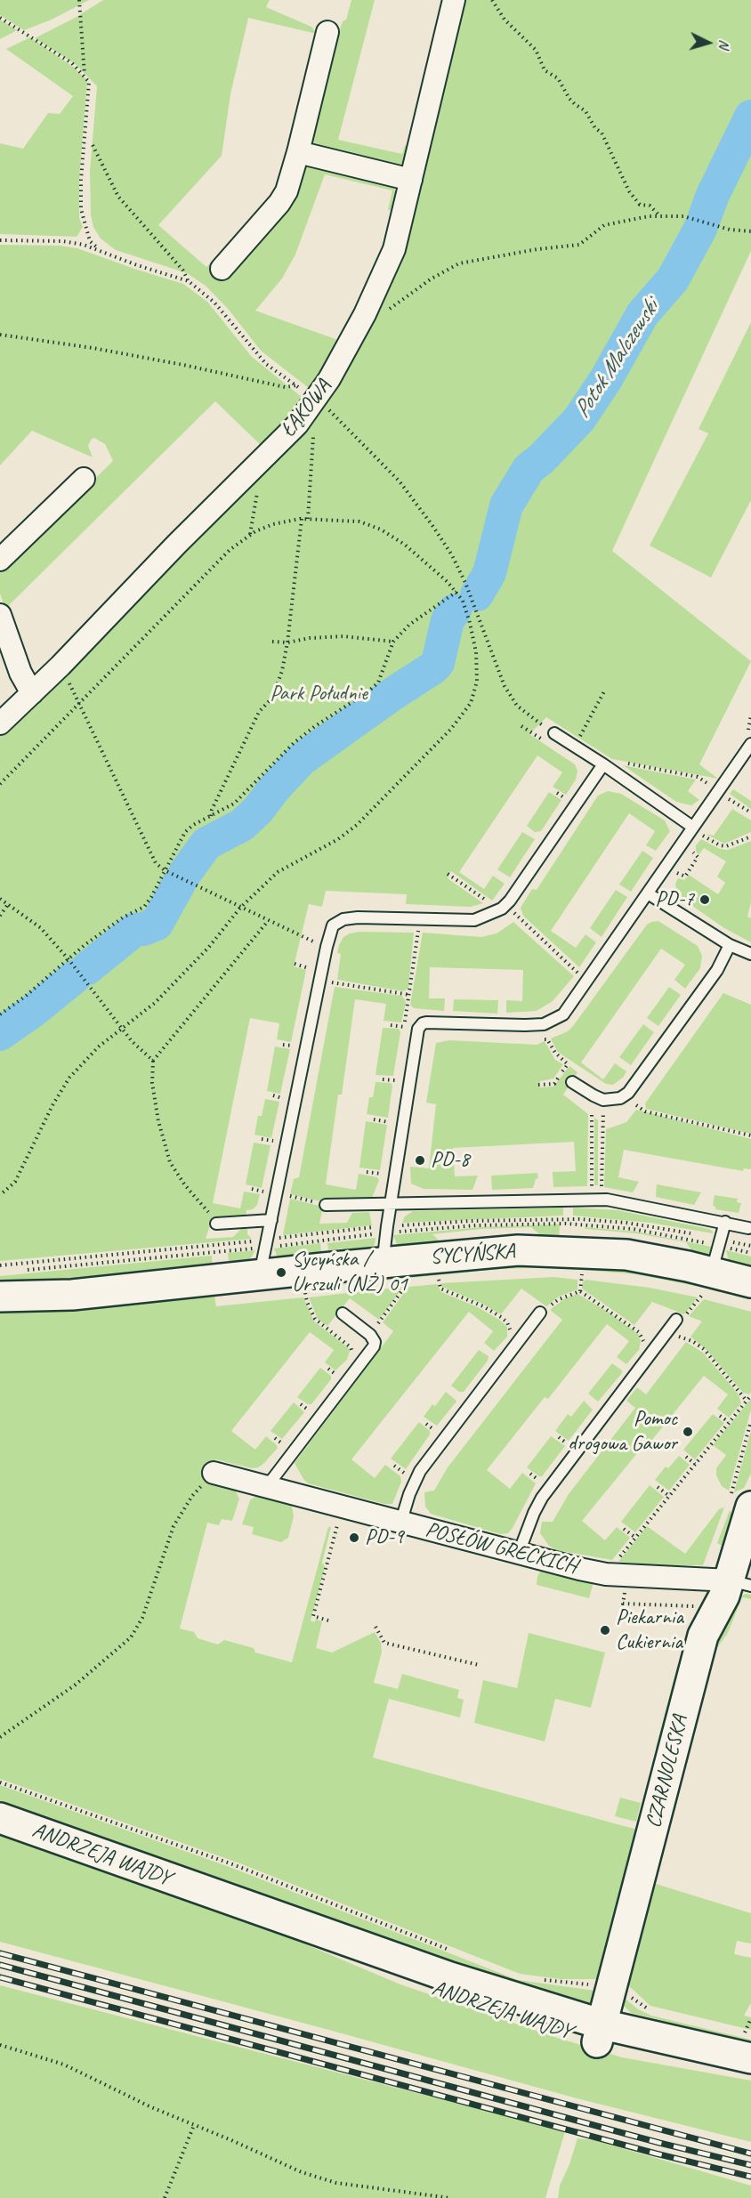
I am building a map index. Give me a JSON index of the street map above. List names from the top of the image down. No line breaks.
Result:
{"streets":{"street":["ŁĄKOWA","SYCYŃSKA","POSŁÓW GRECKICH","CZARNOLESKA","ANDRZEJA WAJDY"]},"crossings":[["POSŁÓW GRECKICH","CZARNOLESKA"],["CZARNOLESKA","ANDRZEJA WAJDY"]],"water":["Potok Malczewski"],"parks":["Park Południe"],"places":["PD-7","PD-8","Sycyńska / Urszuli (NŻ) 01","Pomoc drogowa Gawor","PD-9","Piekarnia Cukiernia"],"north":"right"}
